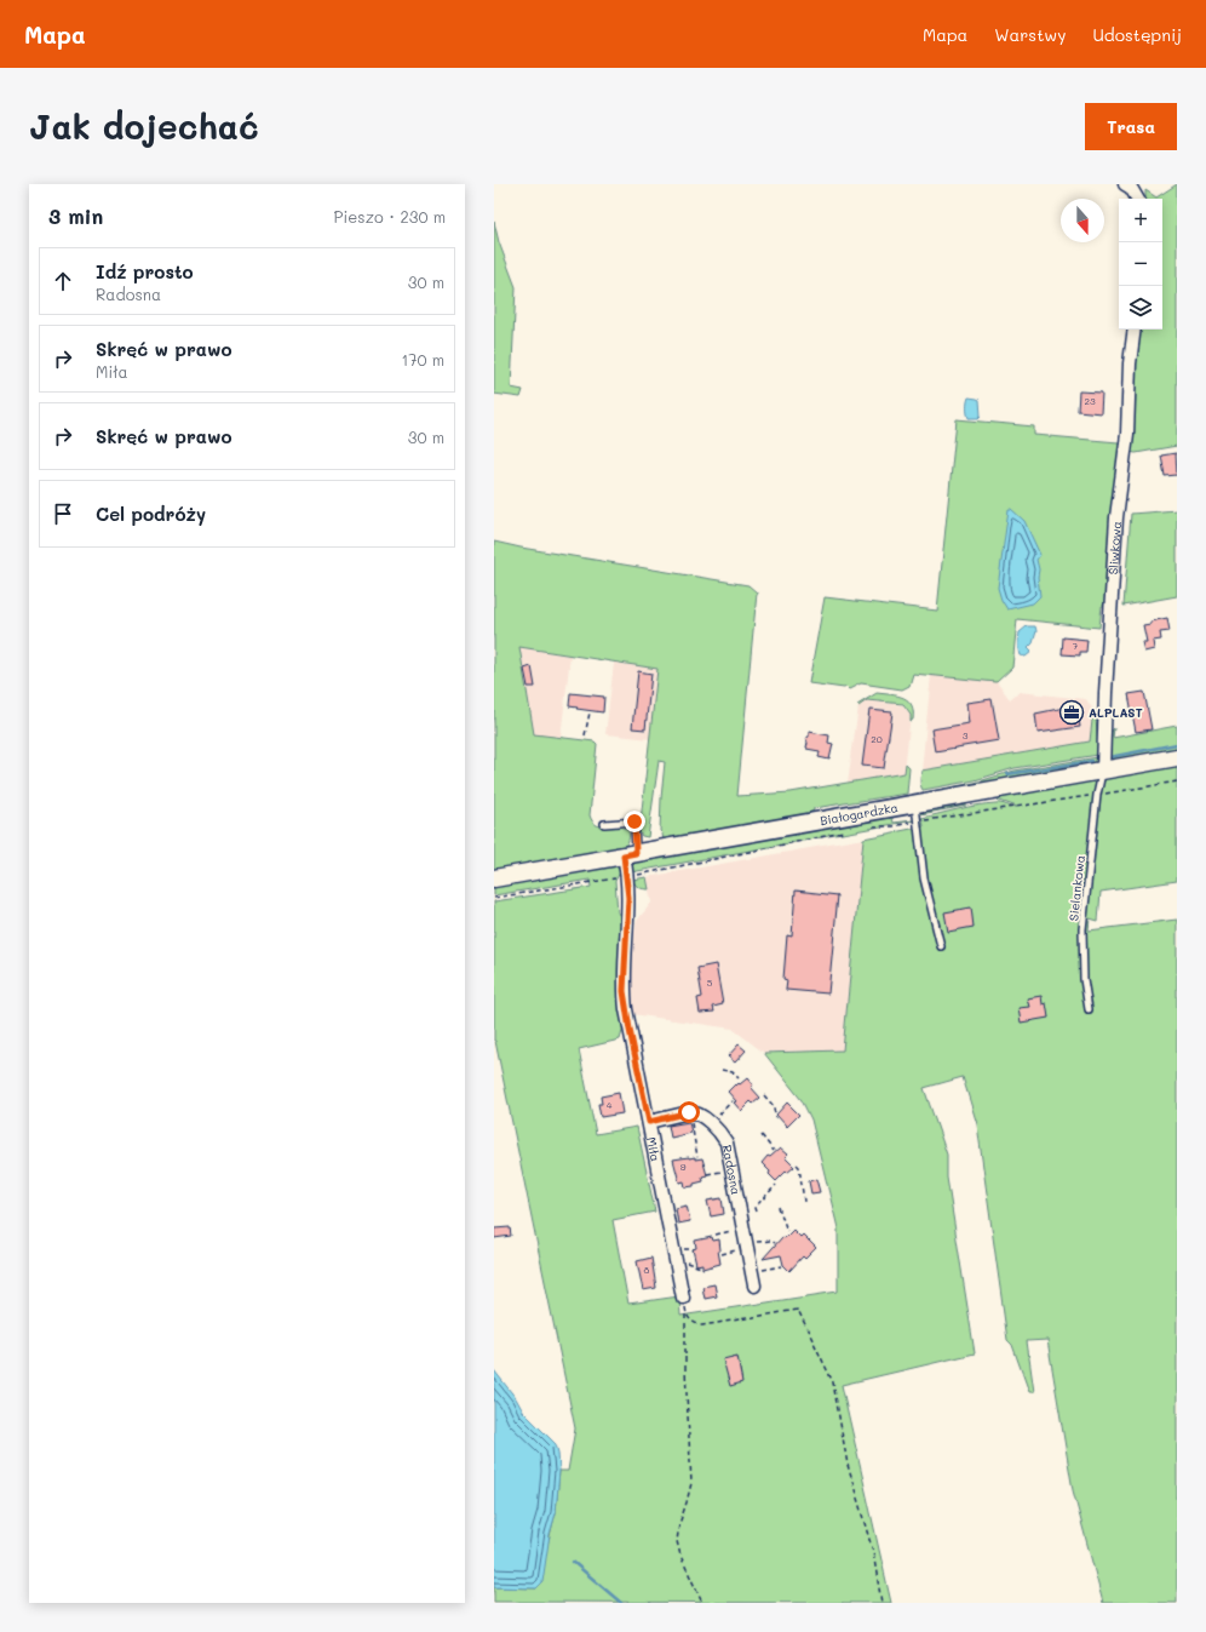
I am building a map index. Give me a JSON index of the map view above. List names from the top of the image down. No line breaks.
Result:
{"streets":{"main road":["Białogardzka"],"street":["Śliwkowa","Miła","Radosna"],"lane":["Sielankowa"]},"crossings":[["Śliwkowa","Białogardzka"],["Śliwkowa","Sielankowa"],["Białogardzka","Sielankowa"],["Białogardzka","Miła"]],"places":{"office":["ALPLAST"]},"house_numbers":["23","7","3","20","5","4","9","8"],"north":"bottom","page":{"header":"Mapa","nav":["Mapa","Warstwy","Udostępnij"],"buttons":"Trasa","title":"Jak dojechać","heading":["3 min","Pieszo · 230 m"],"map_buttons":["+","−"],"list":[["Idź prosto","Radosna","30 m"],["Skręć w prawo","Miła","170 m"],["Skręć w prawo","30 m"],"Cel podróży"]}}
